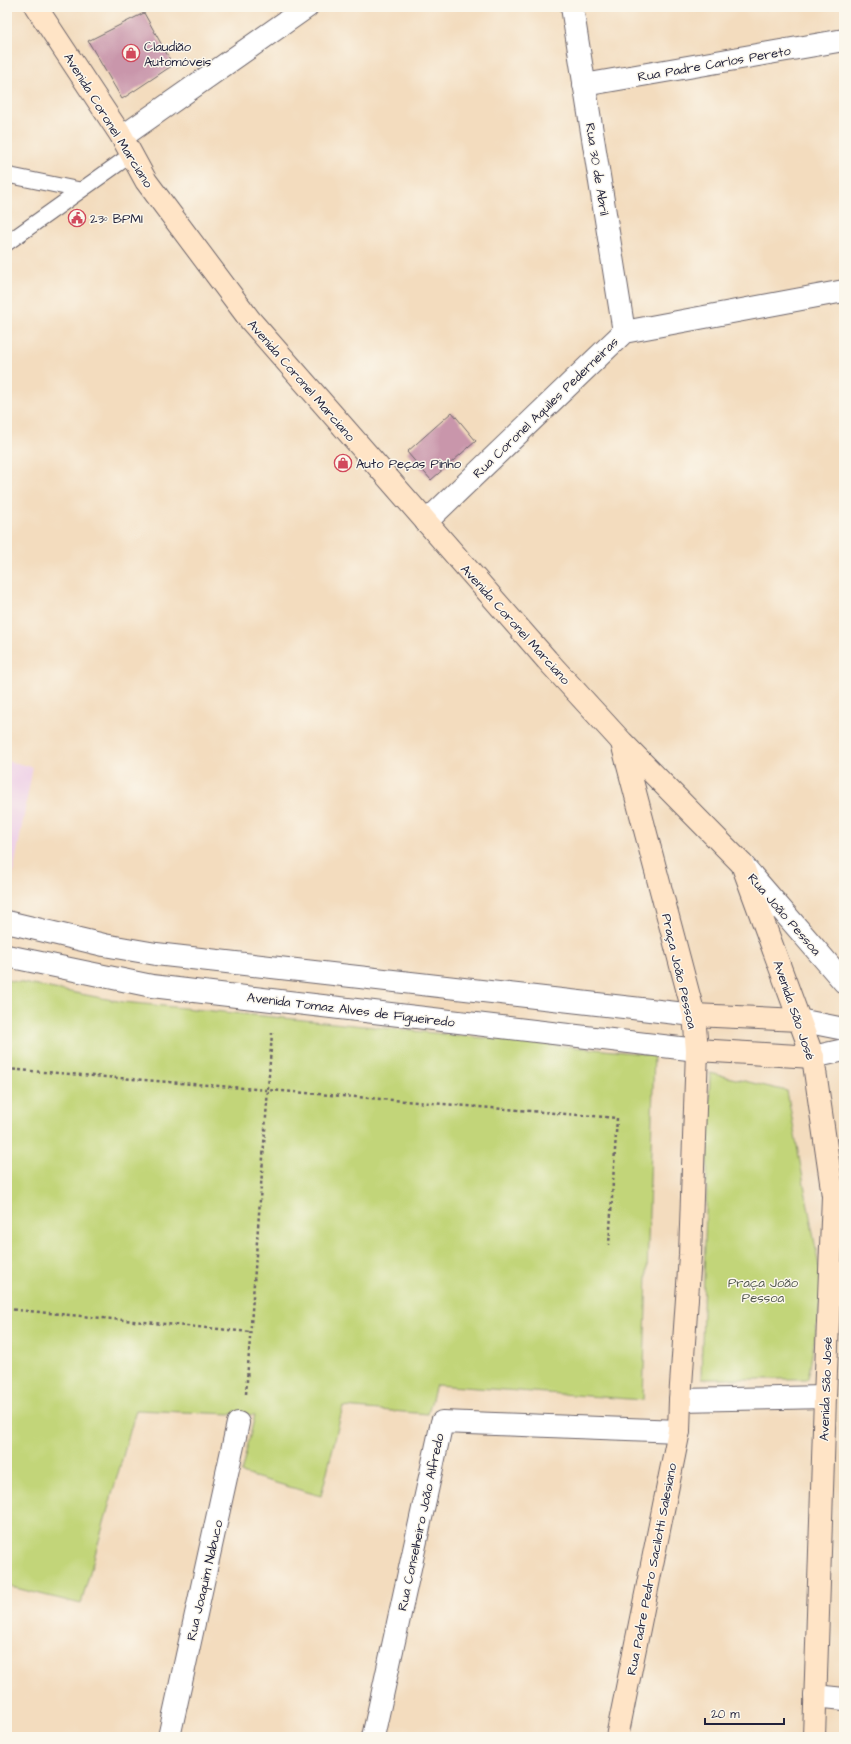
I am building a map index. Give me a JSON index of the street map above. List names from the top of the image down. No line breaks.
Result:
{"streets":{"main road":["Avenida Coronel Marciano","Praça João Pessoa","Avenida São José","Rua Padre Pedro Sacilotti Salesiano"],"street":["Rua Padre Carlos Pereto","Rua 30 de Abril","Rua Coronel Aquiles Pederneiras","Rua João Pessoa","Avenida Tomaz Alves de Figueiredo","Rua Conselheiro João Alfredo","Rua Joaquim Nabuco"]},"crossings":[["Rua Padre Carlos Pereto","Rua 30 de Abril"],["Avenida Coronel Marciano","Rua Coronel Aquiles Pederneiras"],["Avenida Coronel Marciano","Praça João Pessoa"],["Rua 30 de Abril","Rua Coronel Aquiles Pederneiras"],["Rua João Pessoa","Avenida São José"],["Praça João Pessoa","Avenida Tomaz Alves de Figueiredo"],["Praça João Pessoa","Rua Padre Pedro Sacilotti Salesiano"],["Rua Conselheiro João Alfredo","Rua Padre Pedro Sacilotti Salesiano"]],"parks":["Praça João Pessoa"],"places":{"shop":["Claudião Automóveis","Auto Peças Pinho"],"public building":["23º BPMI"]},"scale_bar":"20 m"}
